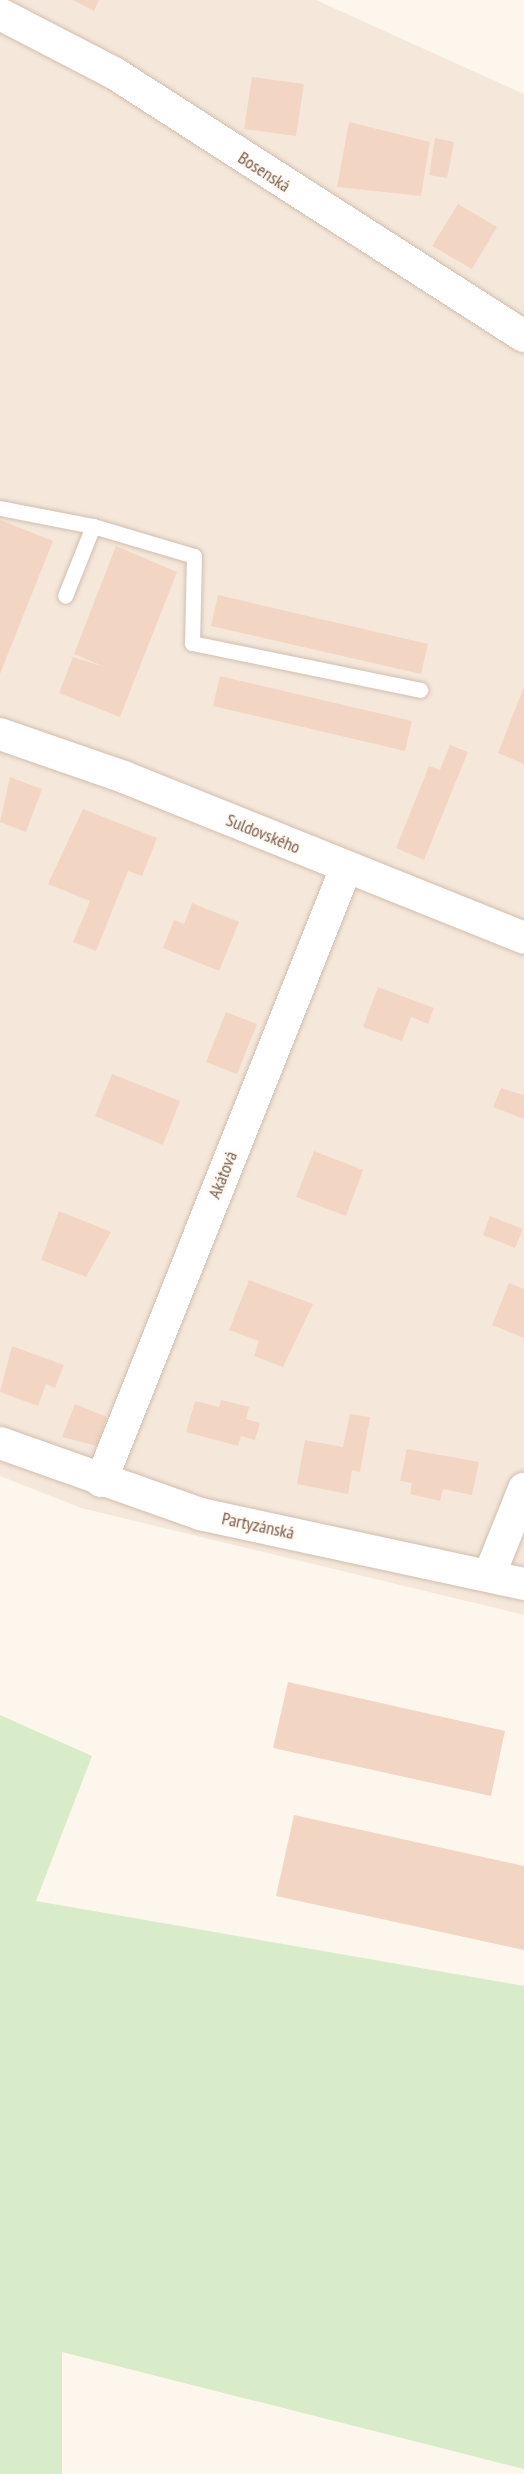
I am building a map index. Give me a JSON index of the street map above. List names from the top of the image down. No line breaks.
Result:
{"streets":{"street":["Bosenská","Suldovského","Akátová","Partyzánská"]},"crossings":[["Suldovského","Akátová"],["Akátová","Partyzánská"]]}
